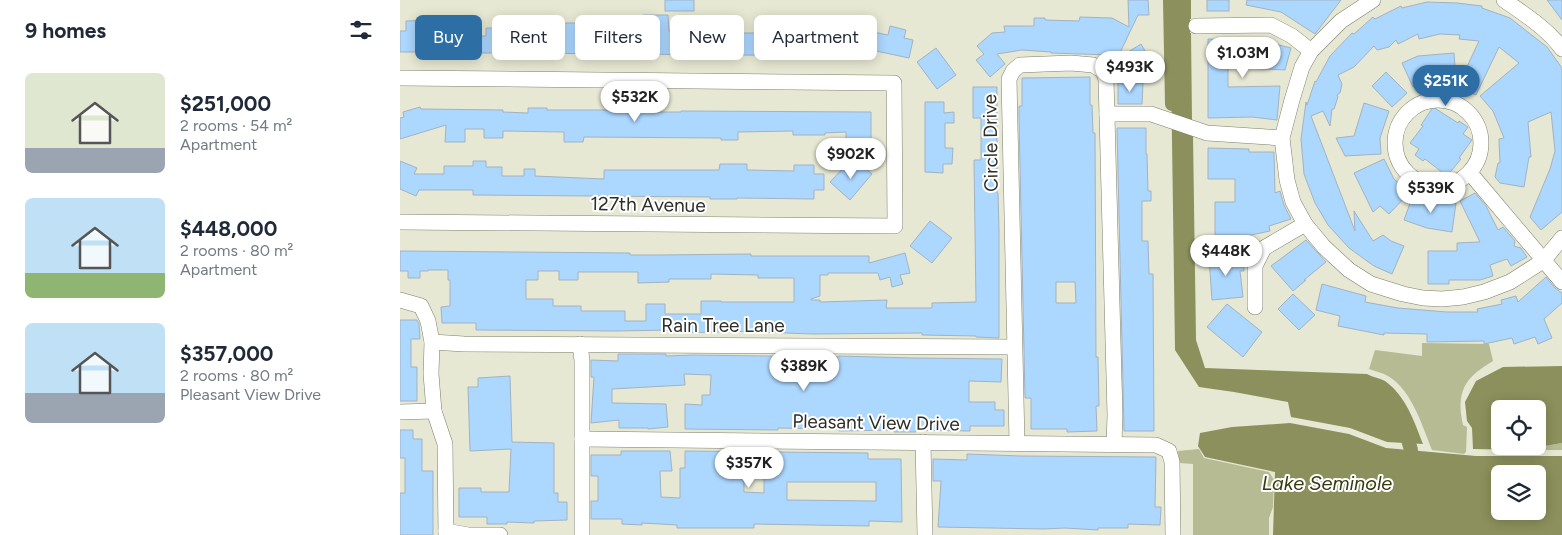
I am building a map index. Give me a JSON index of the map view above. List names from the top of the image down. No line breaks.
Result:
{"streets":{"street":["Circle Drive","127th Avenue","Rain Tree Lane","Pleasant View Drive"]},"crossings":[["Circle Drive","Rain Tree Lane"],["Circle Drive","Pleasant View Drive"]],"water":["Lake Seminole"],"page":{"heading":"9 homes","chip":["Buy","Rent","Filters","New","Apartment"],"price":["$1.03M","$493K","$251K","$532K","$902K","$539K","$448K","$389K","$357K"],"list":[{"name":"$251,000","note":"2 rooms · 54 m² · Apartment"},{"name":"$448,000","note":"2 rooms · 80 m² · Apartment"},{"name":"$357,000","note":"2 rooms · 80 m² · Pleasant View Drive"}]}}
